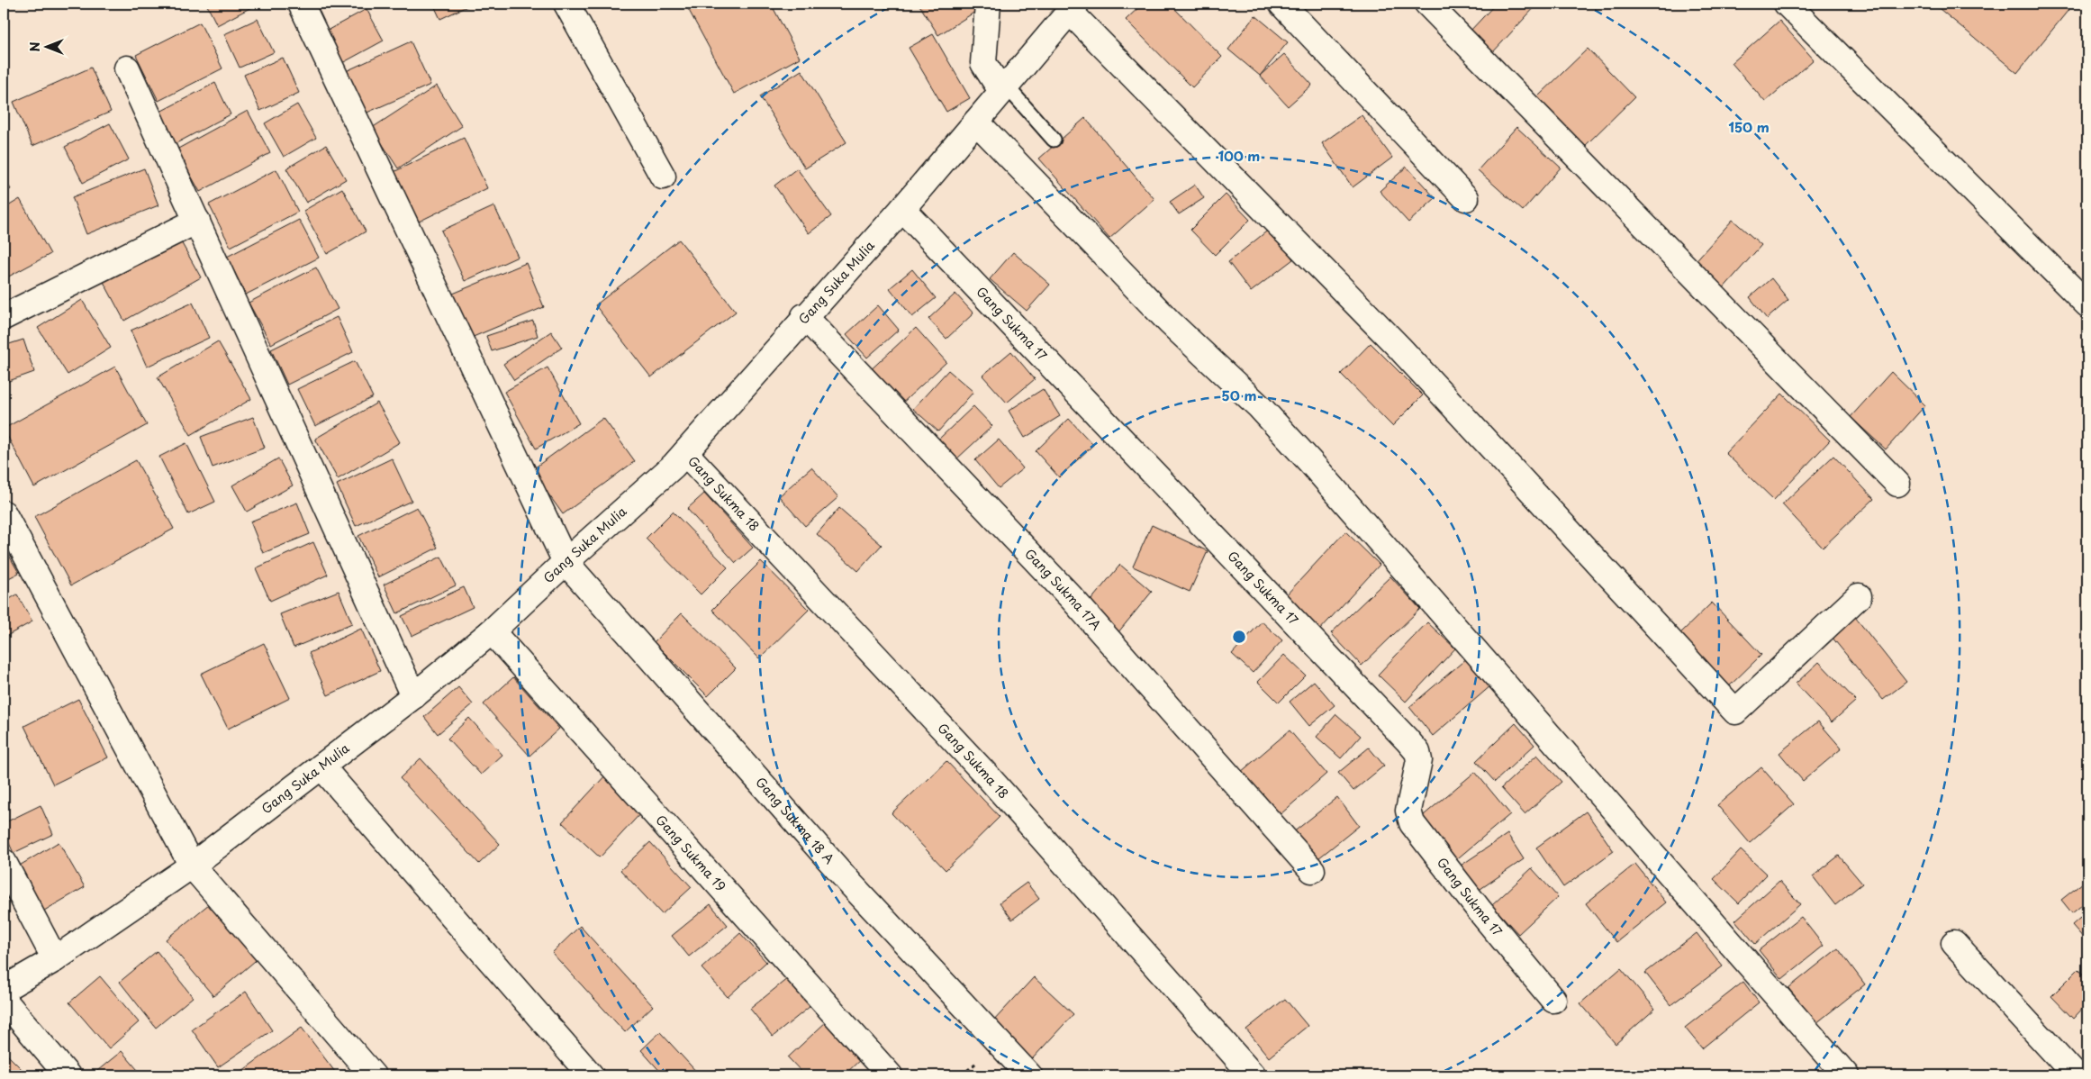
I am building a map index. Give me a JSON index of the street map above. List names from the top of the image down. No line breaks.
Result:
{"streets":{"street":["Gang Suka Mulia","Gang Sukma 17","Gang Sukma 18","Gang Sukma 17A","Gang Sukma 18 A","Gang Sukma 19"]},"crossings":[["Gang Suka Mulia","Gang Sukma 17"],["Gang Suka Mulia","Gang Sukma 18"],["Gang Suka Mulia","Gang Sukma 17A"],["Gang Suka Mulia","Gang Sukma 18 A"],["Gang Suka Mulia","Gang Sukma 19"]],"north":"left","rings":["150 m","100 m","50 m"]}
